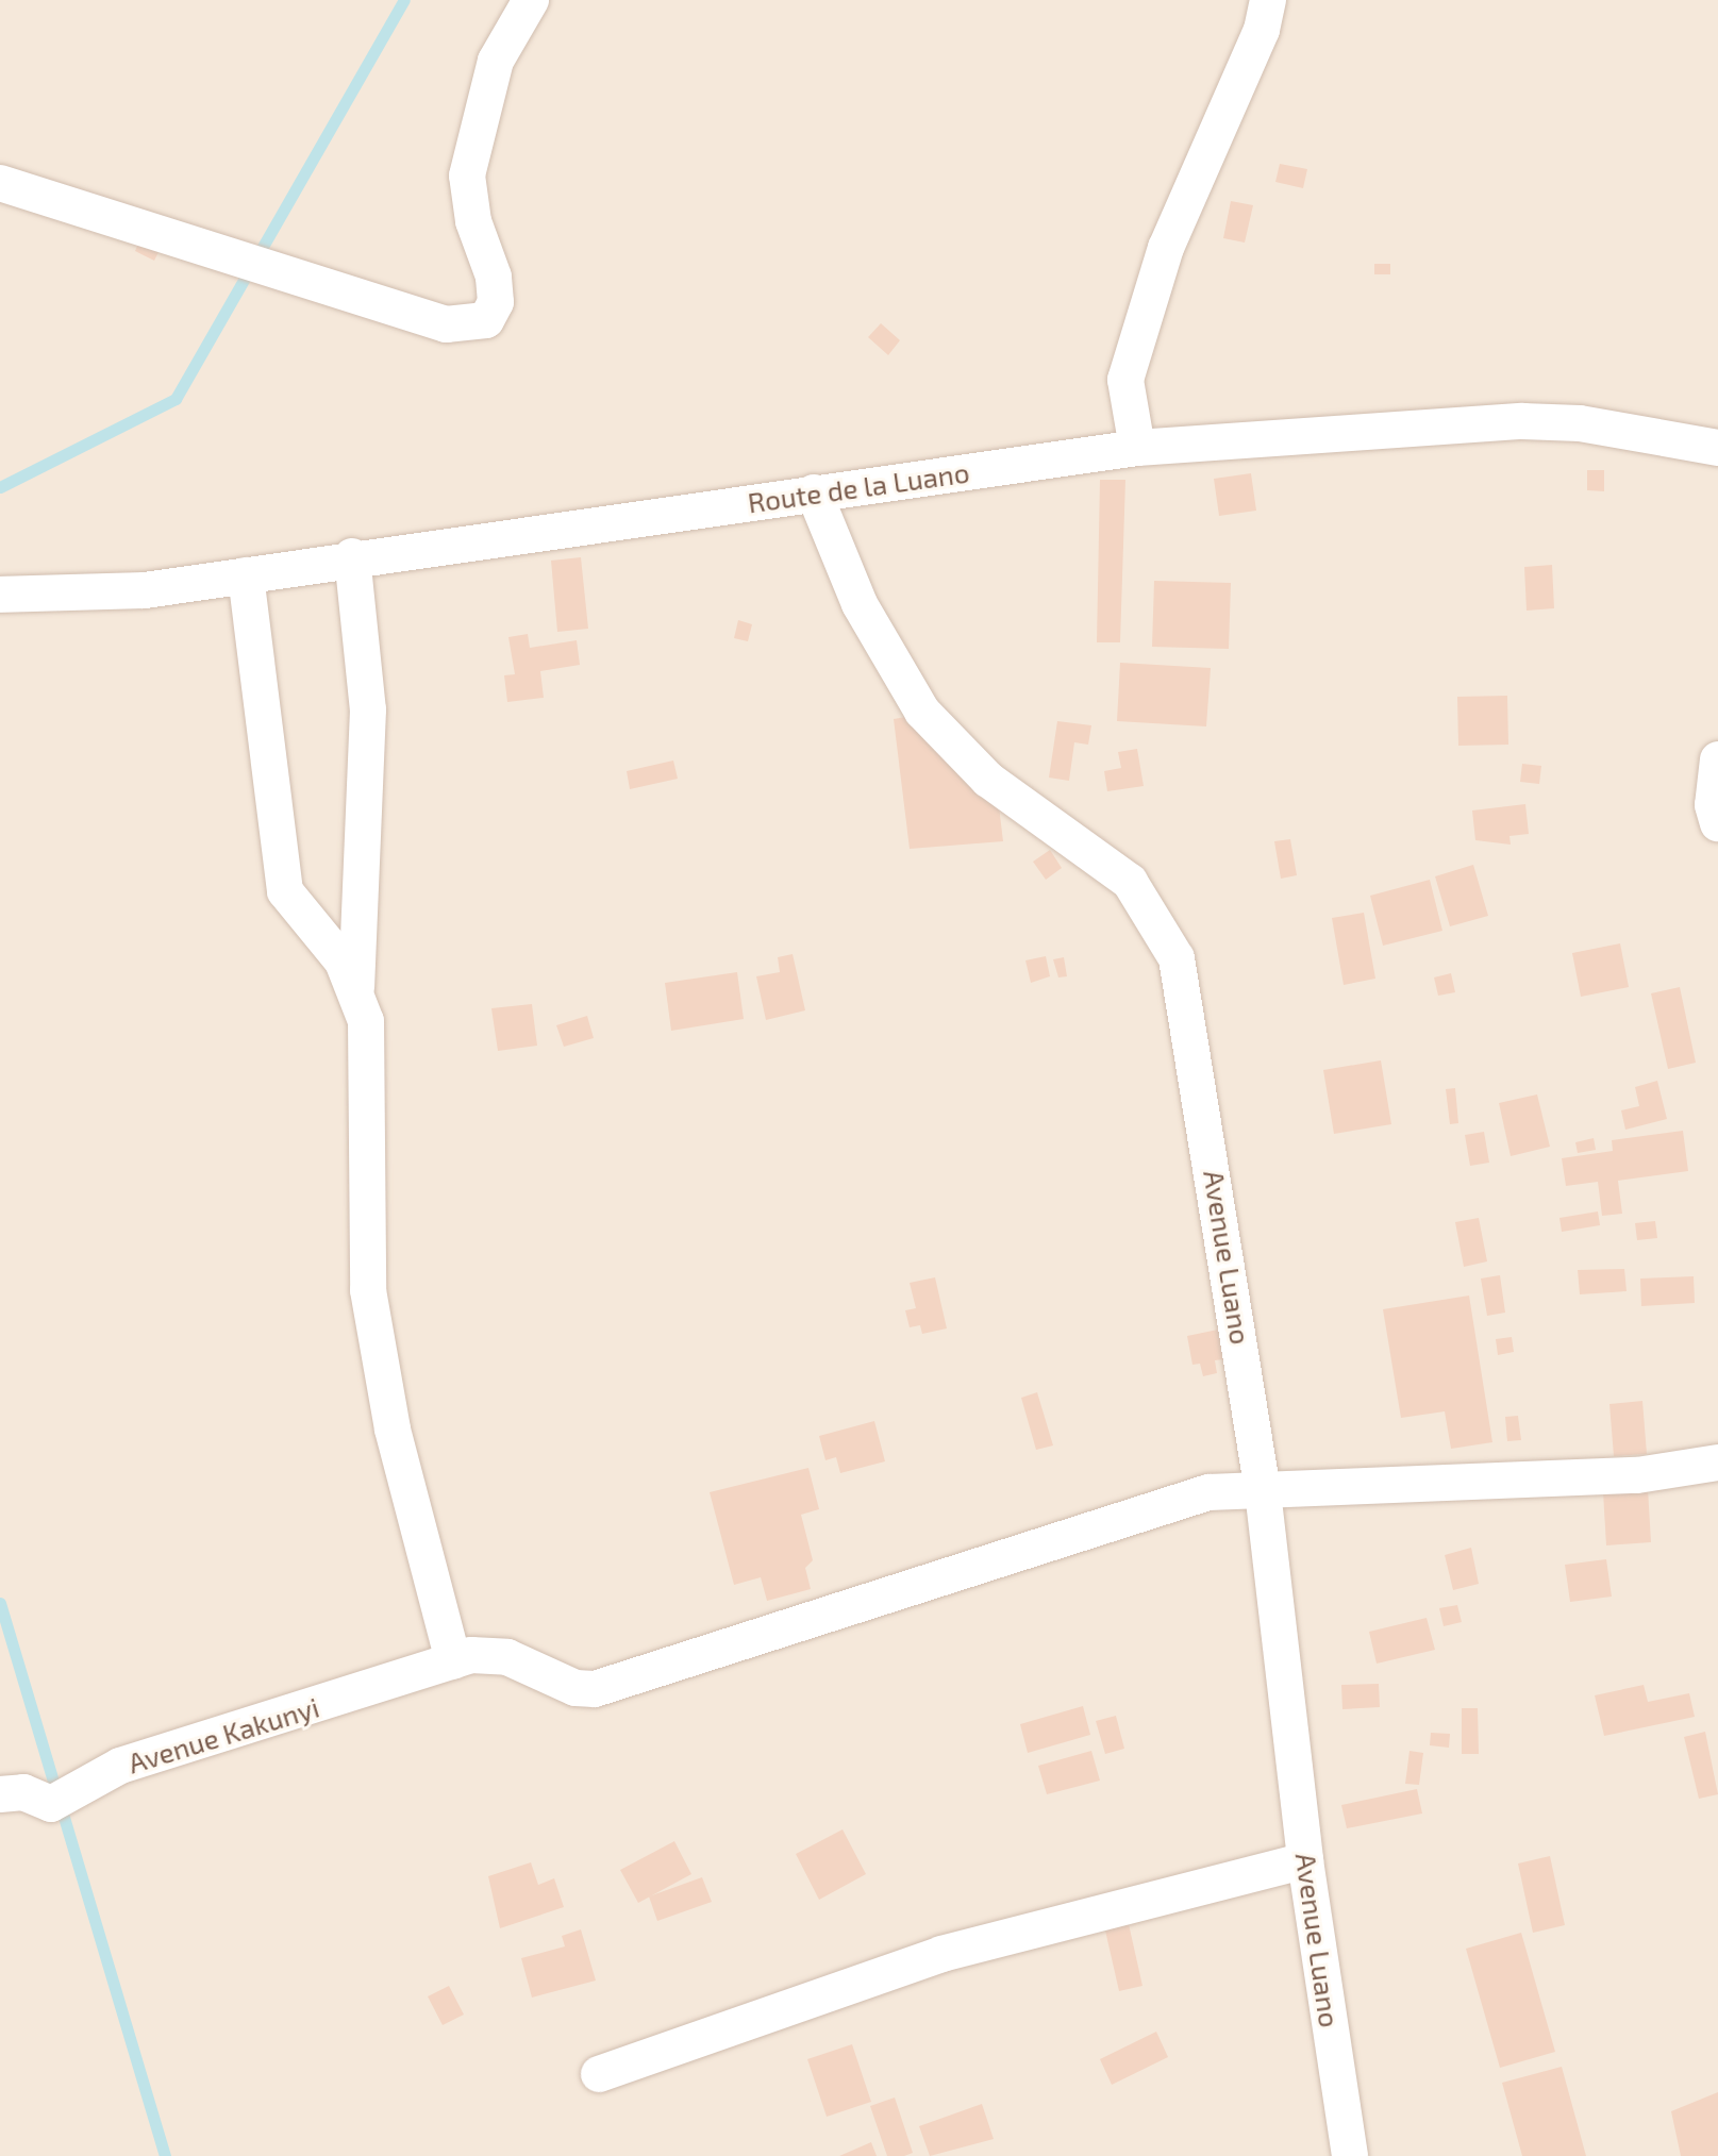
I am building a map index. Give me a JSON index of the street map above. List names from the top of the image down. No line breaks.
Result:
{"streets":{"street":["Route de la Luano","Avenue Luano","Avenue Kakunyi"]},"crossings":[["Route de la Luano","Avenue Luano"]]}
